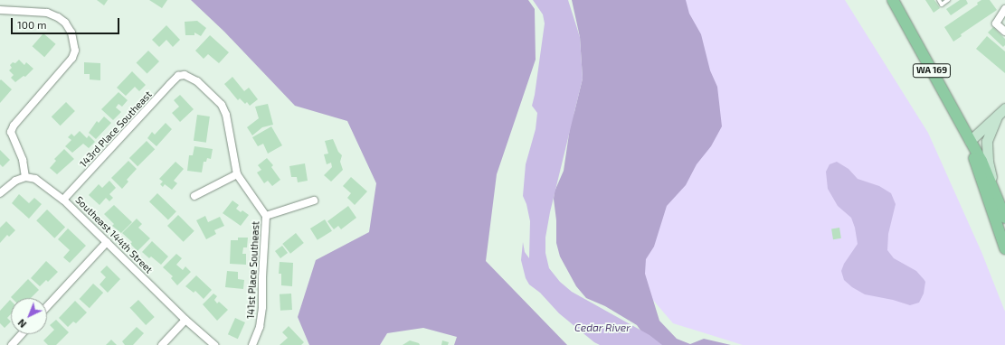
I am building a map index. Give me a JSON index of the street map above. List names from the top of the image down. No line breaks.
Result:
{"streets":{"main road":["WA 169"],"street":["143rd Place Southeast","Southeast 144th Street","141st Place Southeast"]},"crossings":[["143rd Place Southeast","Southeast 144th Street"]],"water":["Cedar River"],"scale_bar":"100 m","north":"bottom left"}
